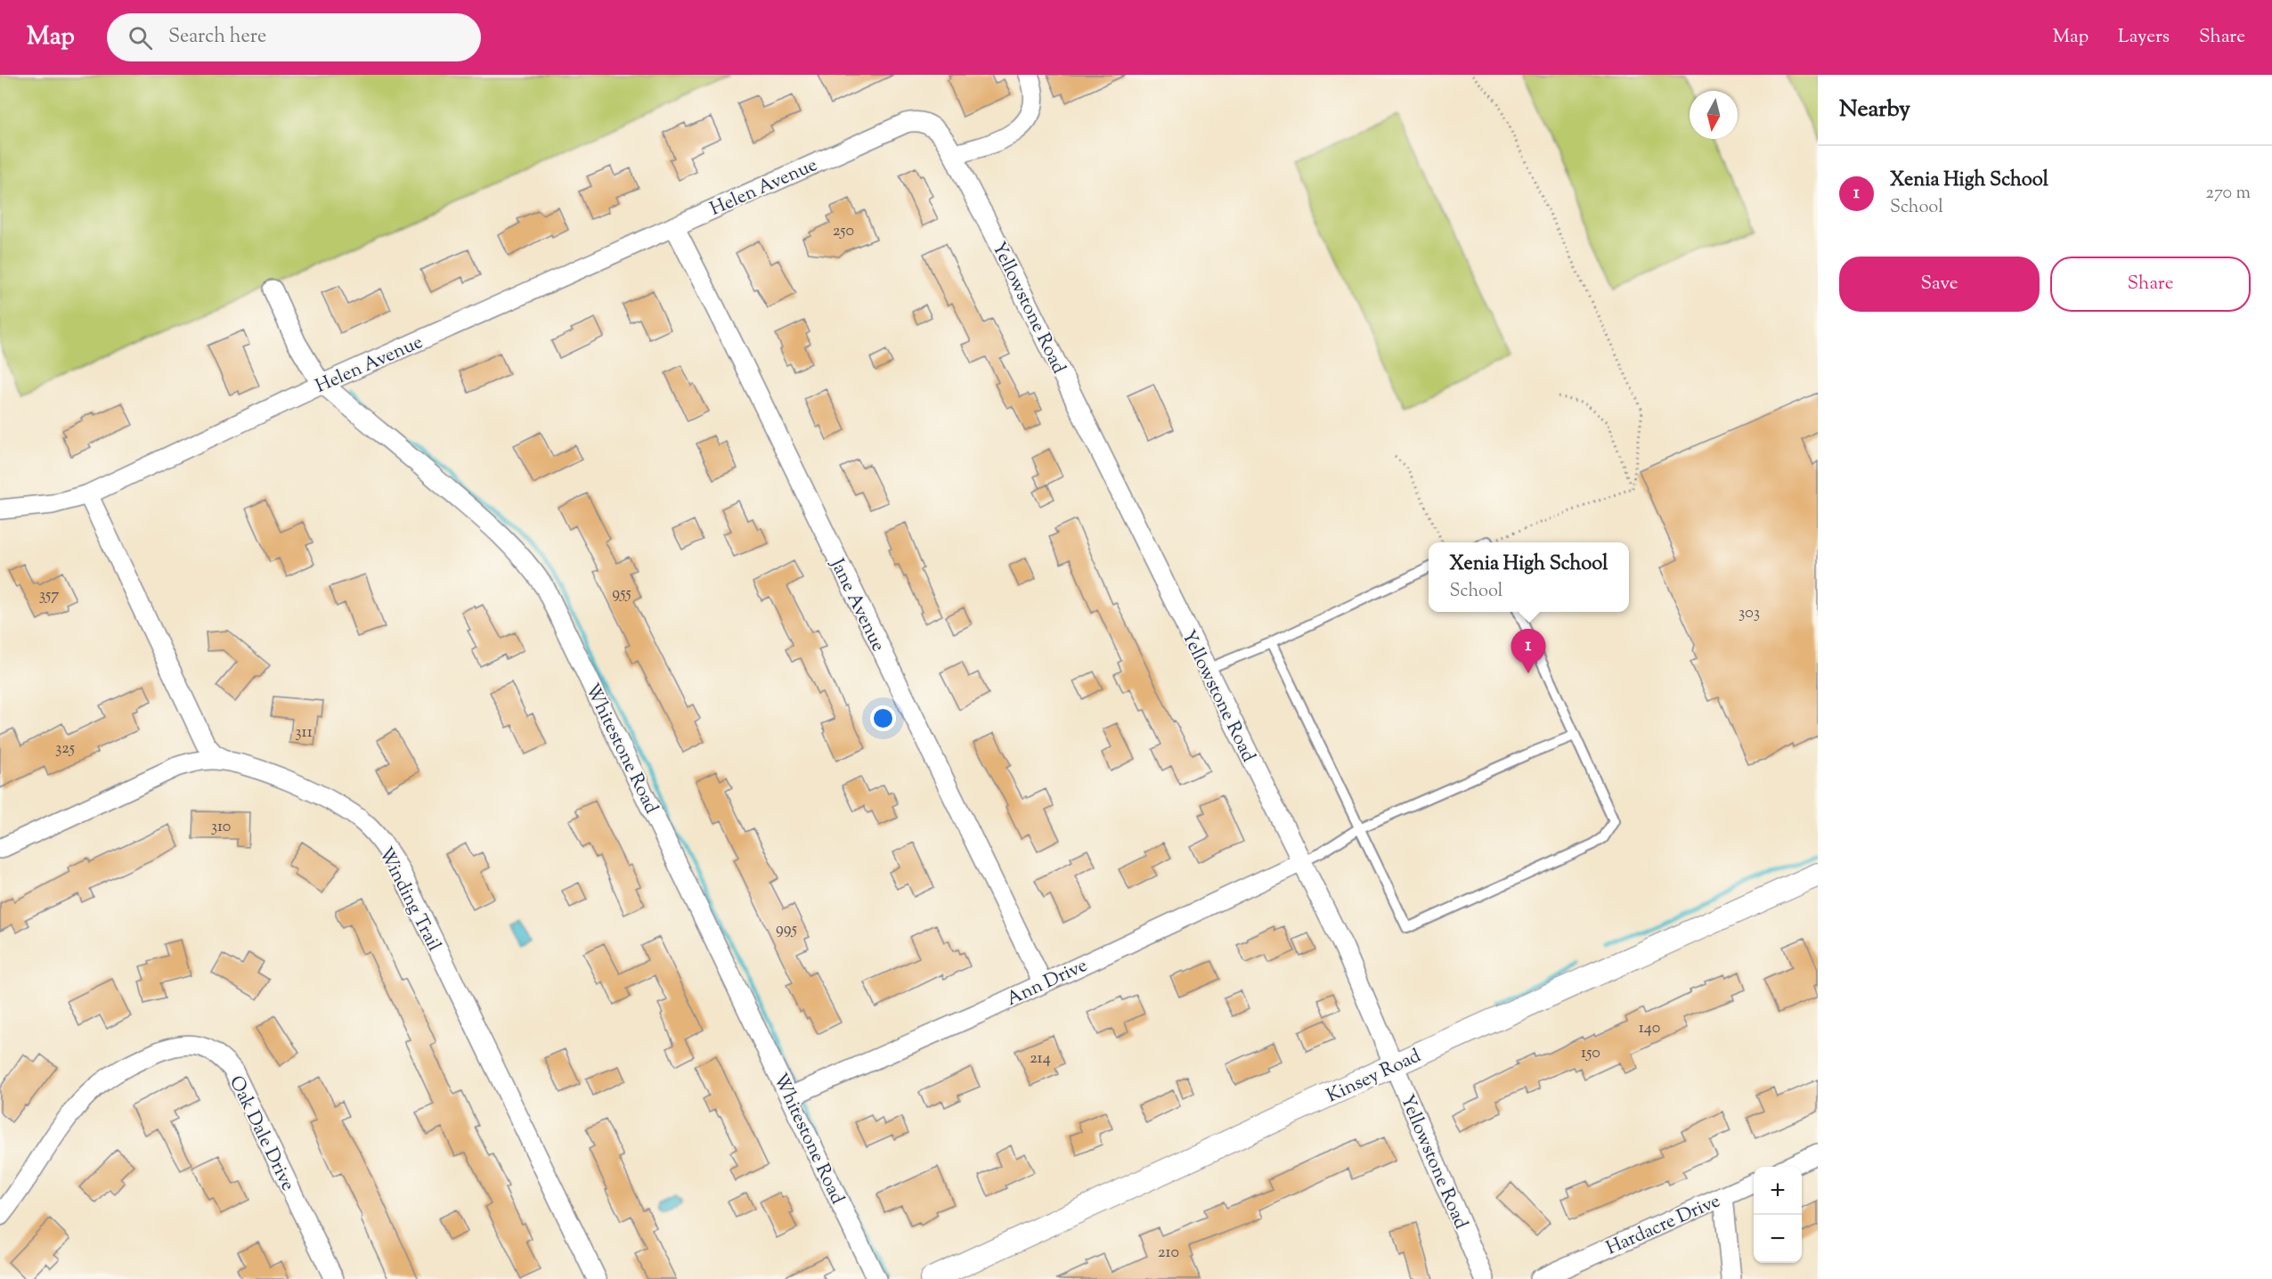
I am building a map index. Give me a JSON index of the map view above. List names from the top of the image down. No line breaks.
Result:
{"streets":{"street":["Helen Avenue","Yellowstone Road","Jane Avenue","Whitestone Road","Winding Trail","Ann Drive","Kinsey Road","Oak Dale Drive","Hardacre Drive"]},"crossings":[["Helen Avenue","Yellowstone Road"],["Helen Avenue","Jane Avenue"],["Helen Avenue","Whitestone Road"],["Yellowstone Road","Ann Drive"],["Yellowstone Road","Kinsey Road"],["Jane Avenue","Ann Drive"],["Whitestone Road","Ann Drive"]],"house_numbers":["250","955","357","303","311","325","310","995","140","150","214","210"],"north":"bottom","page":{"header":"Map","search":"Search here","nav":["Map","Layers","Share"],"heading":"Nearby","list":[{"mark":"1","name":"Xenia High School","note":"School","value":"270 m"}],"buttons":["Save","Share"],"popup":["Xenia High School","School"],"pins":"1","map_buttons":["+","−"]}}
